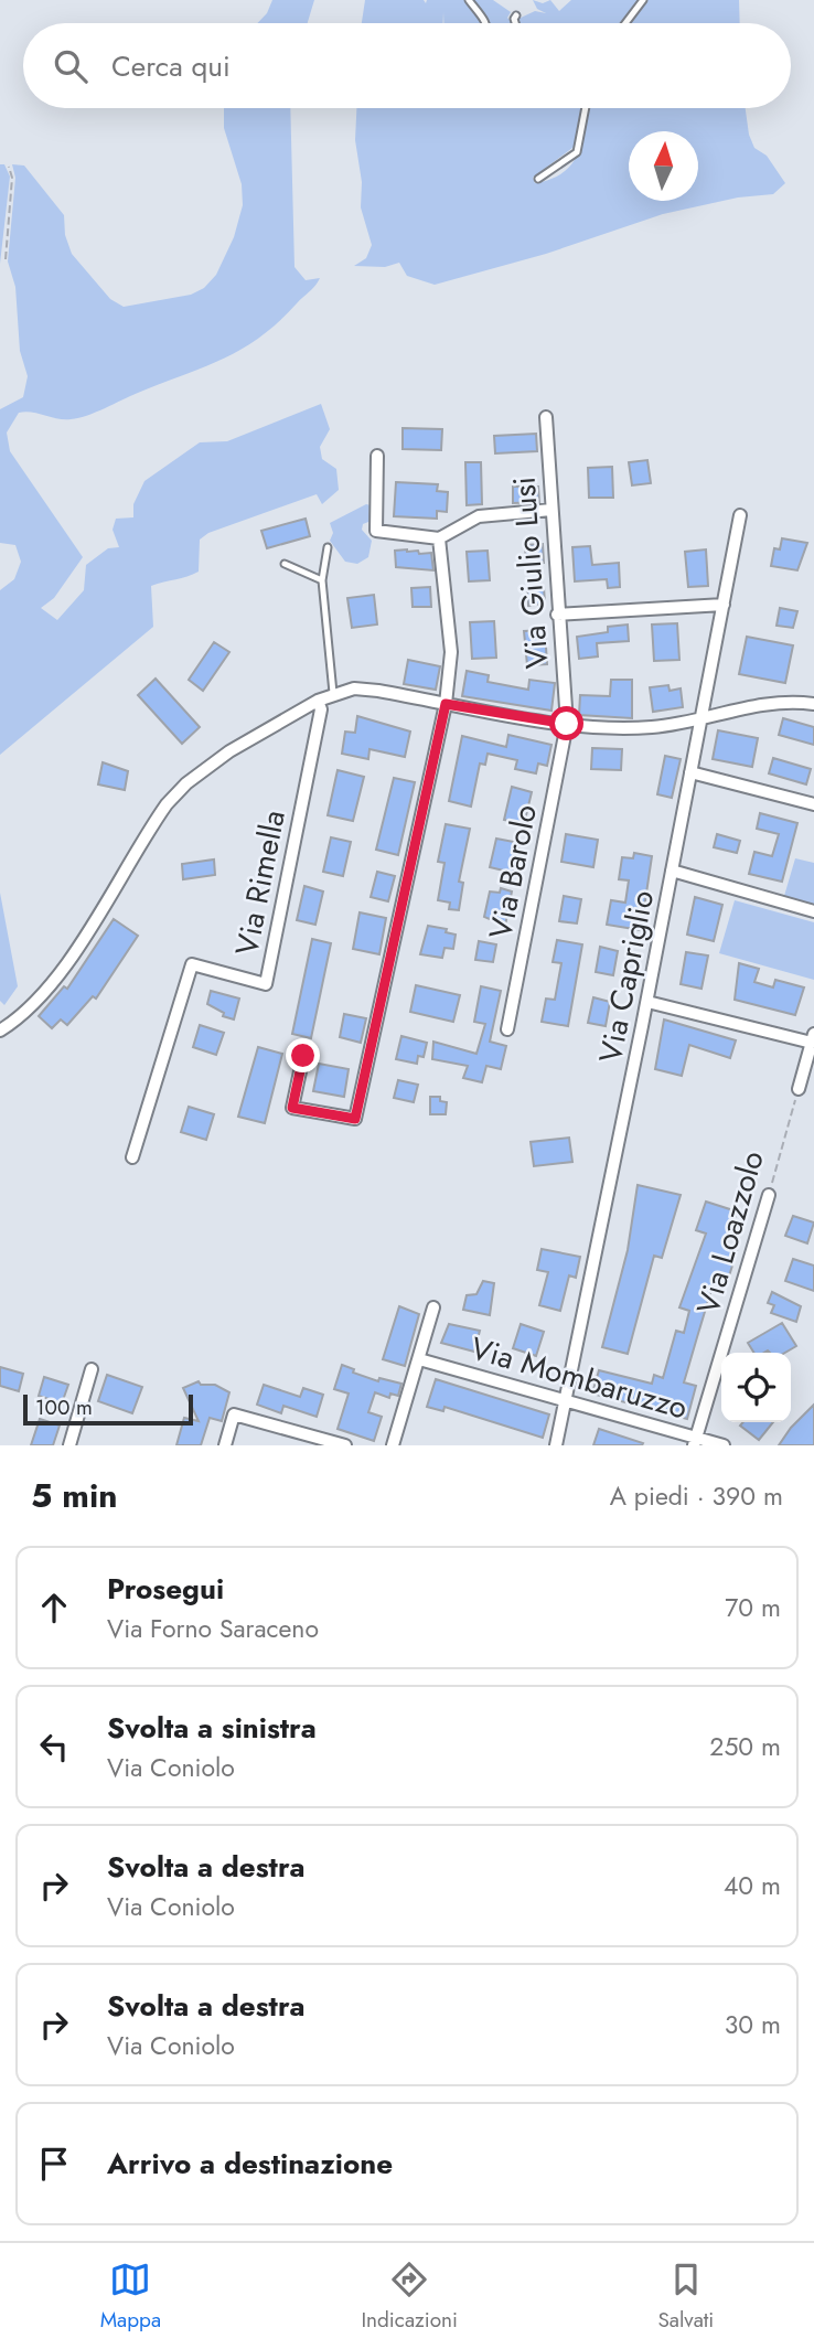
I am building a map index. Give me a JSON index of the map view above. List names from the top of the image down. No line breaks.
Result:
{"streets":{"street":["Via Giulio Lusi","Via Barolo","Via Rimella","Via Capriglio","Via Loazzolo","Via Mombaruzzo"]},"crossings":[["Via Giulio Lusi","Via Barolo"],["Via Capriglio","Via Mombaruzzo"],["Via Loazzolo","Via Mombaruzzo"]],"scale_bar":"100 m","north":"top","page":{"search":"Cerca qui","scale":"100 m","heading":["5 min","A piedi · 390 m"],"list":[["Prosegui","Via Forno Saraceno","70 m"],["Svolta a sinistra","Via Coniolo","250 m"],["Svolta a destra","Via Coniolo","40 m"],["Svolta a destra","Via Coniolo","30 m"],"Arrivo a destinazione"],"nav":["Mappa","Indicazioni","Salvati"]}}
